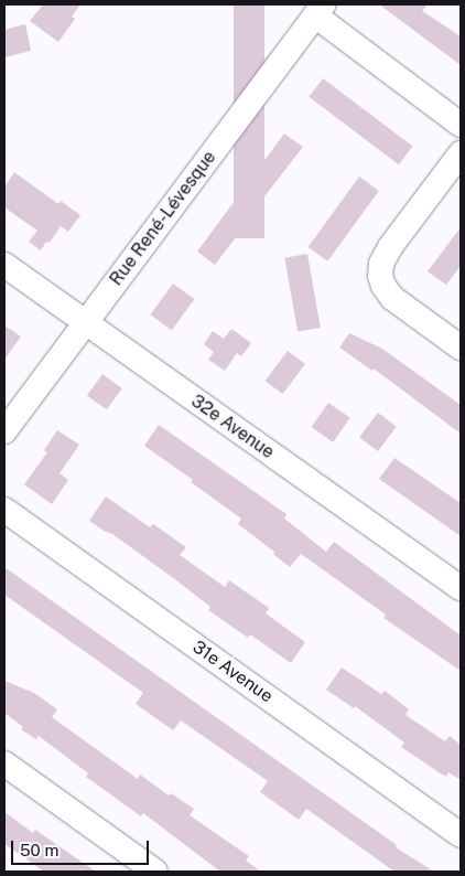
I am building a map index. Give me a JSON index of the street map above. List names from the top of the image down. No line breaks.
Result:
{"streets":{"street":["Rue René-Lévesque","32e Avenue","31e Avenue"]},"crossings":[["Rue René-Lévesque","32e Avenue"]],"scale_bar":"50 m"}
